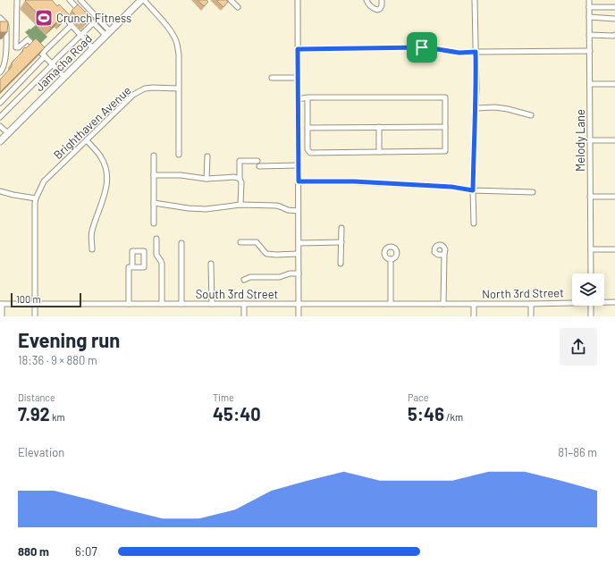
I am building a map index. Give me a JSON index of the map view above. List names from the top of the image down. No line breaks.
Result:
{"streets":{"main road":["Jamacha Road"],"street":["Brighthaven Avenue","Melody Lane","North 3rd Street","South 3rd Street"]},"crossings":[["North 3rd Street","South 3rd Street"]],"places":{"sports":["Crunch Fitness"]},"scale_bar":"100 m","page":{"scale":"100 m","heading":["Evening run","18:36 · 9 × 880 m"],"stats":[["Distance","7.92 km"],["Time","45:40"],["Pace","5:46 /km"]],"chart":["Elevation","81–86 m"],"list":[{"name":"880 m","note":"6:07"}]}}
